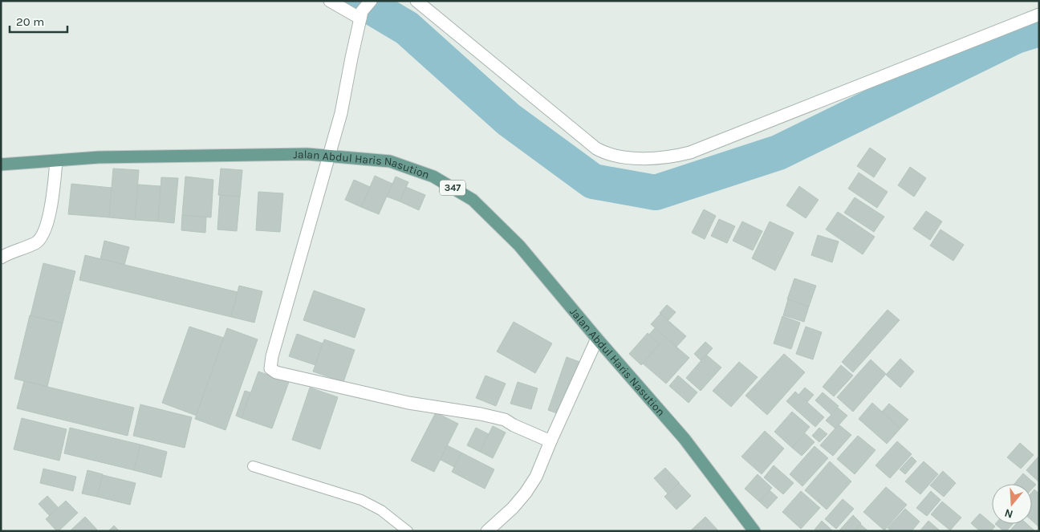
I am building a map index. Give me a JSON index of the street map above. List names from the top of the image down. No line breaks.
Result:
{"streets":{"main road":["Jalan Abdul Haris Nasution","347"]},"scale_bar":"20 m","north":"bottom"}
